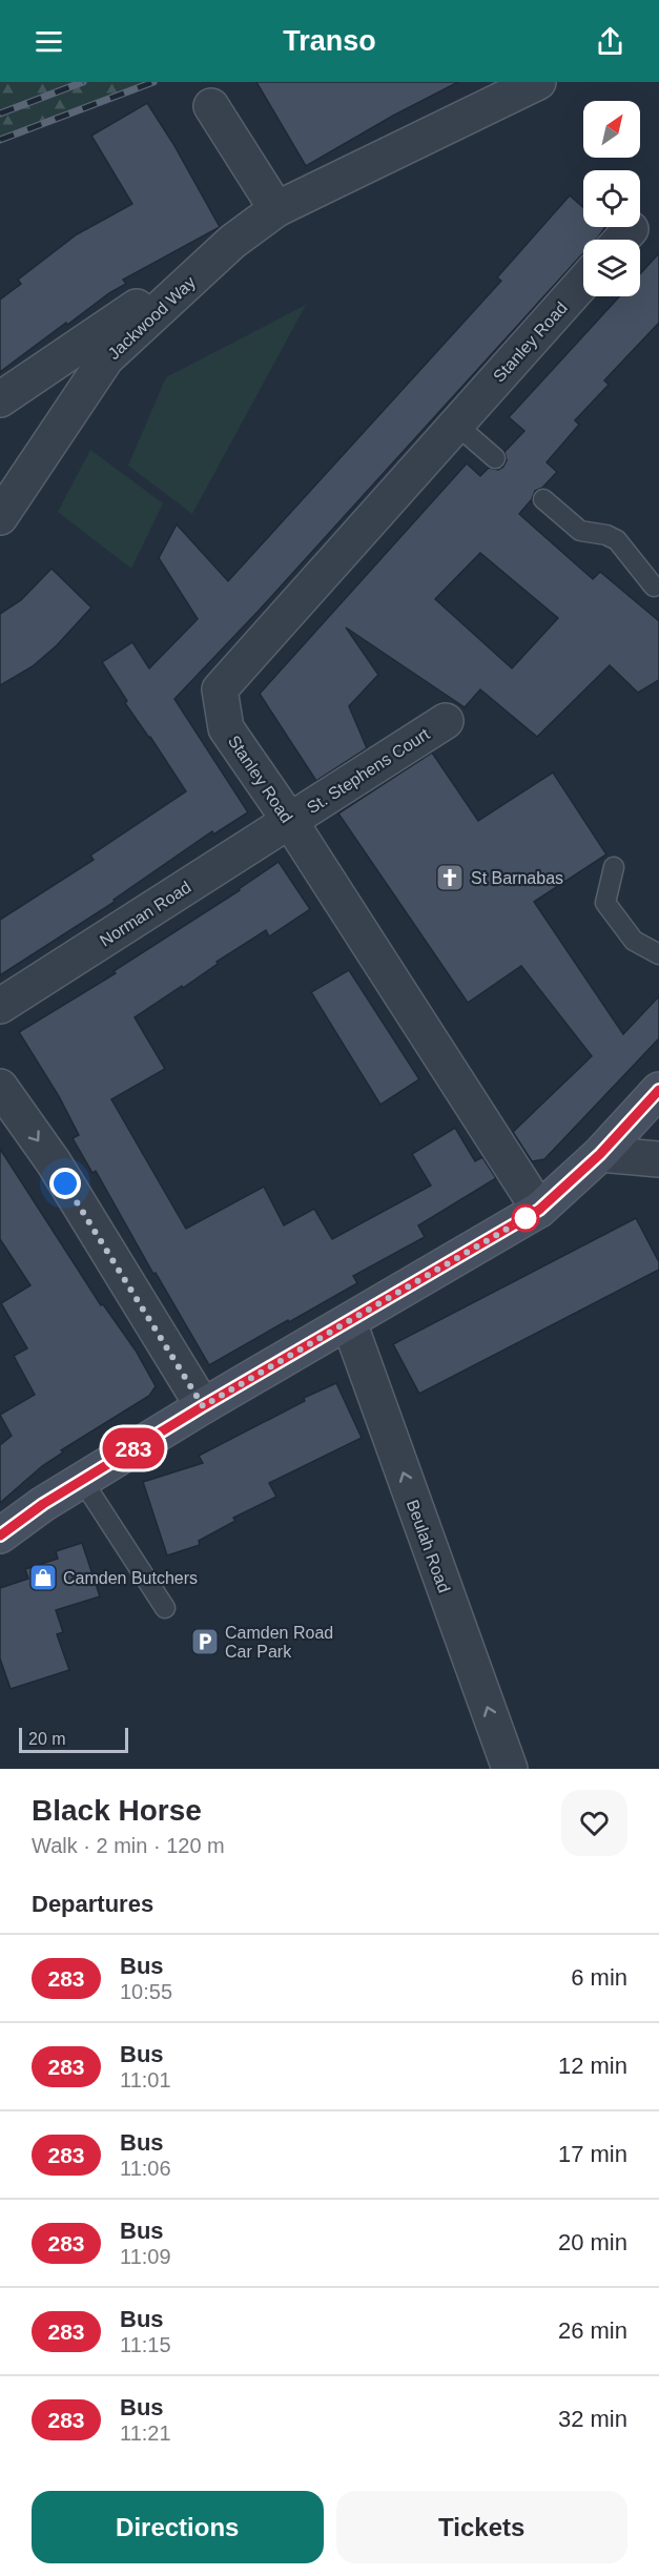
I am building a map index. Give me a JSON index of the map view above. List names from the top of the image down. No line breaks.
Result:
{"streets":{"street":["Jackwood Way","Stanley Road","St. Stephens Court","Norman Road","Beulah Road"]},"crossings":[["Stanley Road","St. Stephens Court"],["Stanley Road","Norman Road"],["St. Stephens Court","Norman Road"]],"one_way":["Beulah Road"],"places":{"church":["St Barnabas"],"shop":["Camden Butchers"],"parking":["Camden Road Car Park"]},"lines":["bus line 283"],"scale_bar":"20 m","north":"top right","page":{"header":"Transo","on_map":"283","scale":"20 m","heading":[["Black Horse","Walk · 2 min · 120 m"],"Departures"],"list":[{"mark":"283","name":"Bus","note":"10:55","value":"6 min"},{"mark":"283","name":"Bus","note":"11:01","value":"12 min"},{"mark":"283","name":"Bus","note":"11:06","value":"17 min"},{"mark":"283","name":"Bus","note":"11:09","value":"20 min"},{"mark":"283","name":"Bus","note":"11:15","value":"26 min"},{"mark":"283","name":"Bus","note":"11:21","value":"32 min"}],"buttons":["Directions","Tickets"]}}
